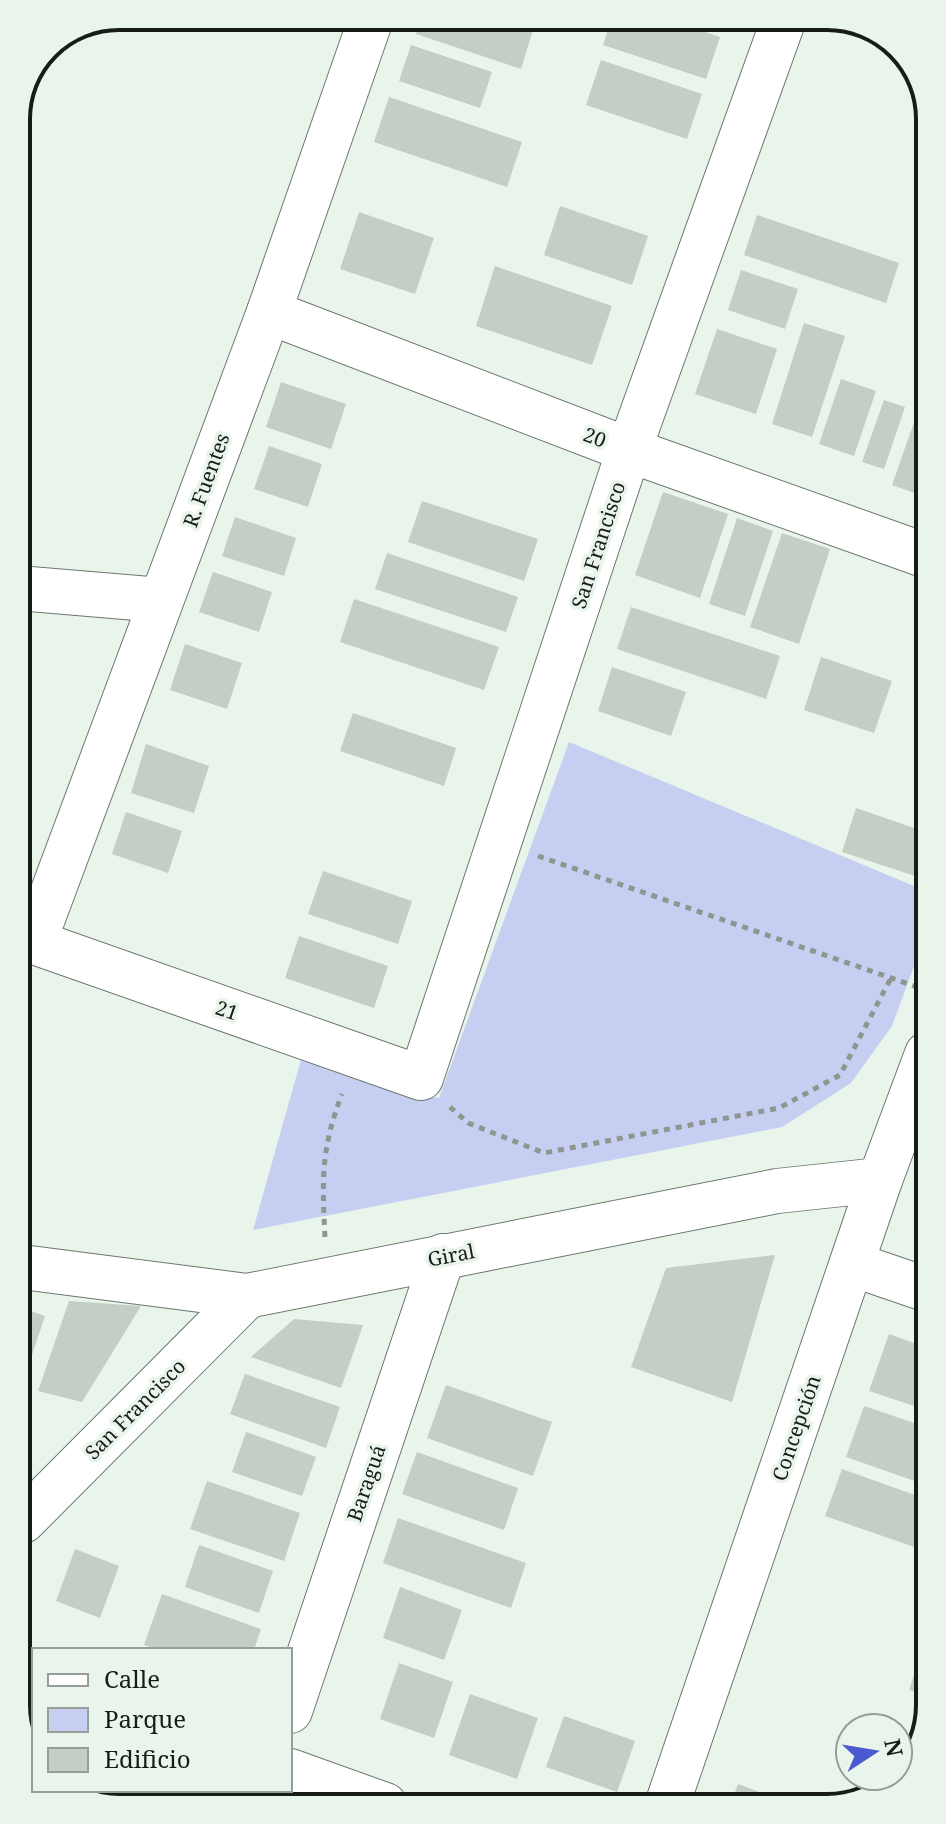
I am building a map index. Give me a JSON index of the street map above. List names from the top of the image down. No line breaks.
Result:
{"streets":{"street":["20","R. Fuentes","San Francisco","21","Giral","Concepción","Baraguá"]},"crossings":[["20","R. Fuentes"],["20","San Francisco"],["R. Fuentes","21"],["San Francisco","21"],["San Francisco","Giral"],["Giral","Concepción"],["Giral","Baraguá"]],"legend":["Calle","Parque","Edificio"],"north":"right"}
